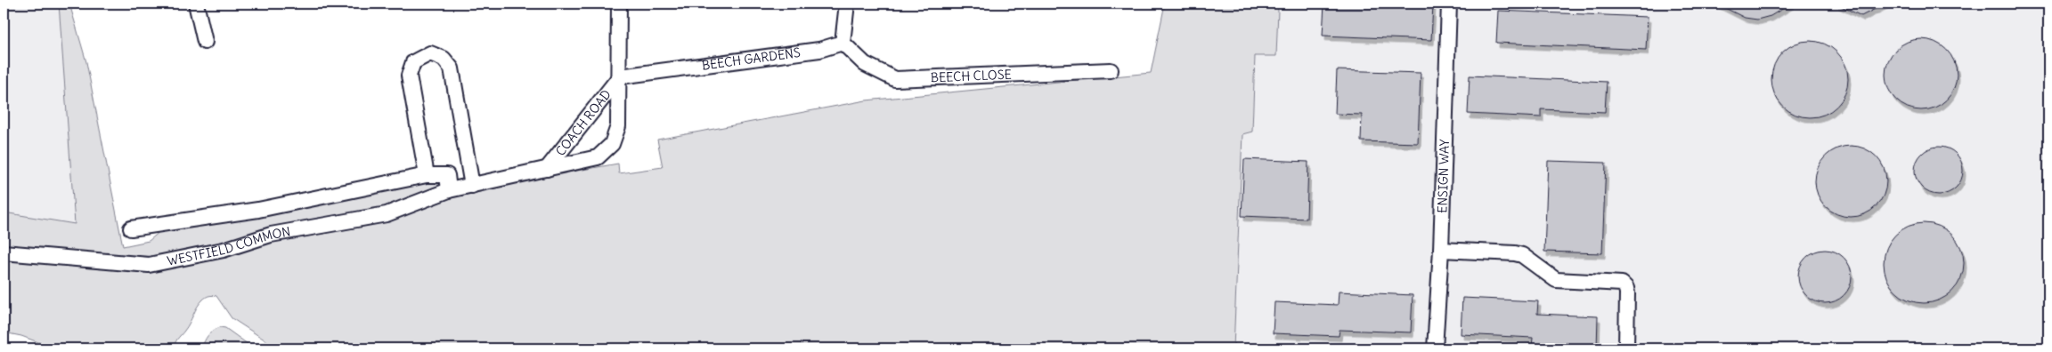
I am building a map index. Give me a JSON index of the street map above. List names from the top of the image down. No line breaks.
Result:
{"streets":{"street":["BEECH GARDENS","BEECH CLOSE","COACH ROAD","ENSIGN WAY","WESTFIELD COMMON"]},"crossings":[["BEECH GARDENS","BEECH CLOSE"],["BEECH GARDENS","COACH ROAD"],["COACH ROAD","WESTFIELD COMMON"]]}
